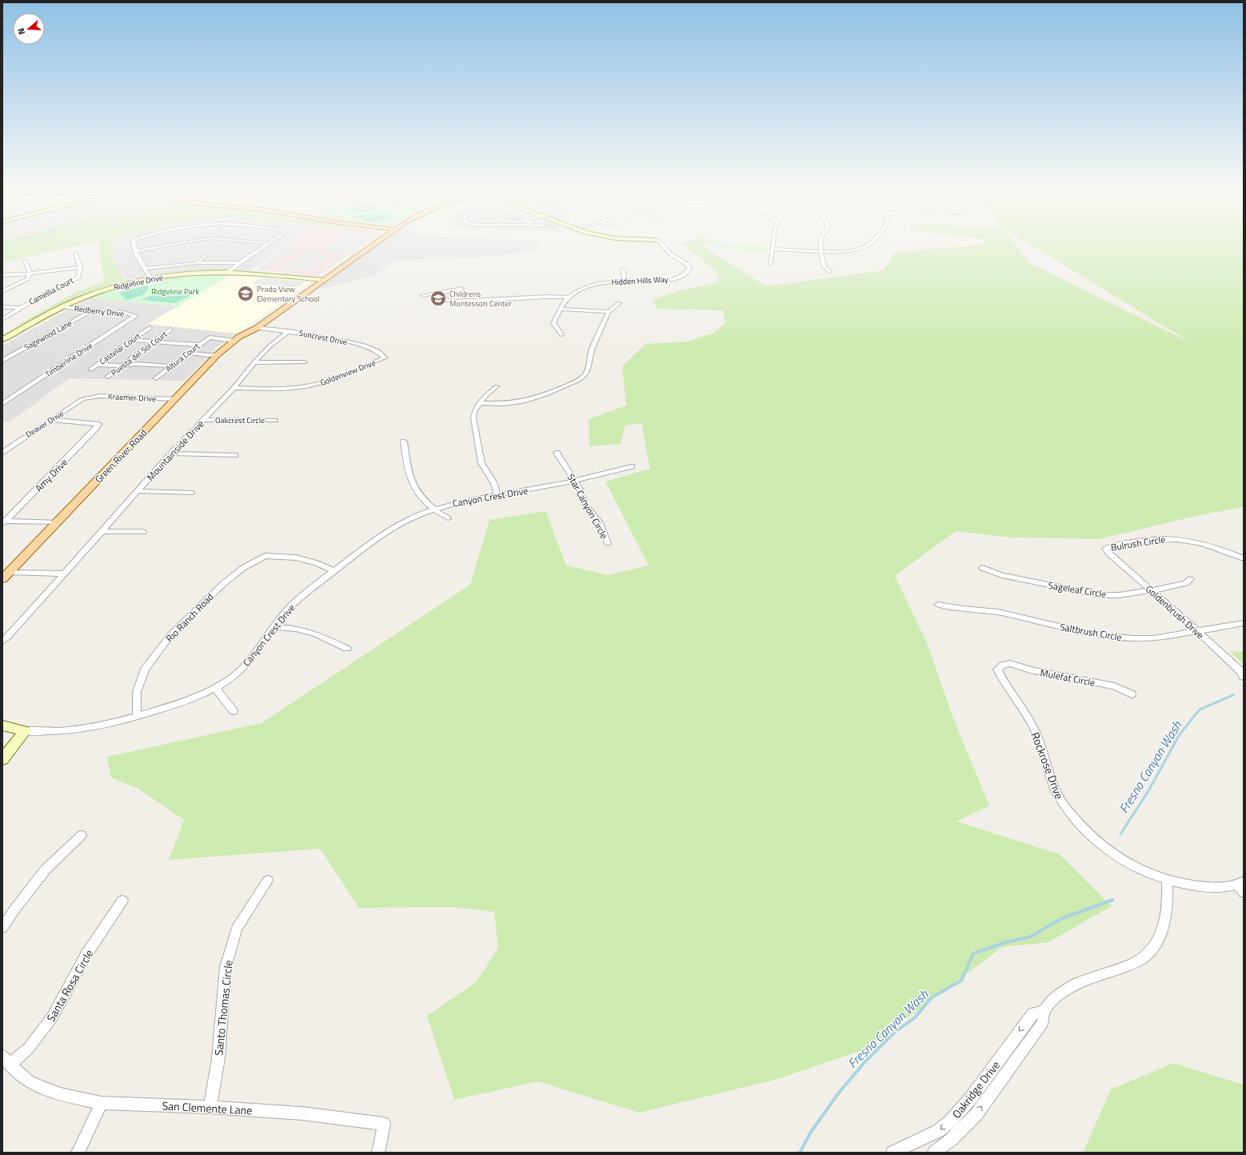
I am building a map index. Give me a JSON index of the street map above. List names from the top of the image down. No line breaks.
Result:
{"streets":{"main road":["Green River Road"],"street":["Hidden Hills Way","Ridgeline Drive","Camellia Court","Redberry Drive","Sagewood Lane","Suncrest Drive","Castelar Court","Puesta del Sol Court","Altura Court","Timberline Drive","Goldenview Drive","Kraemer Drive","Oakcrest Circle","Deaver Drive","Mountainside Drive","Amy Drive","Canyon Crest Drive","Star Canyon Circle","Bulrush Circle","Sageleaf Circle","Goldenbrush Drive","Rio Ranch Road","Saltbrush Circle","Mulefat Circle","Rockrose Drive","Santa Rosa Circle","Santo Thomas Circle","Oakridge Drive","San Clemente Lane"]},"crossings":[["Ridgeline Drive","Redberry Drive"],["Ridgeline Drive","Green River Road"],["Redberry Drive","Sagewood Lane"],["Redberry Drive","Timberline Drive"],["Suncrest Drive","Goldenview Drive"],["Suncrest Drive","Mountainside Drive"],["Suncrest Drive","Green River Road"],["Altura Court","Green River Road"],["Goldenview Drive","Mountainside Drive"],["Kraemer Drive","Deaver Drive"],["Kraemer Drive","Green River Road"],["Oakcrest Circle","Mountainside Drive"],["Deaver Drive","Amy Drive"],["Canyon Crest Drive","Star Canyon Circle"],["Canyon Crest Drive","Rio Ranch Road"],["Bulrush Circle","Goldenbrush Drive"],["Sageleaf Circle","Goldenbrush Drive"],["Goldenbrush Drive","Saltbrush Circle"],["Mulefat Circle","Rockrose Drive"],["Rockrose Drive","Oakridge Drive"],["Santa Rosa Circle","San Clemente Lane"],["Santo Thomas Circle","San Clemente Lane"]],"water":["Fresno Canyon Wash"],"parks":["Ridgeline Park"],"places":{"school or university":["Prado View Elementary School","Childrens Montessori Center"]},"north":"left"}
